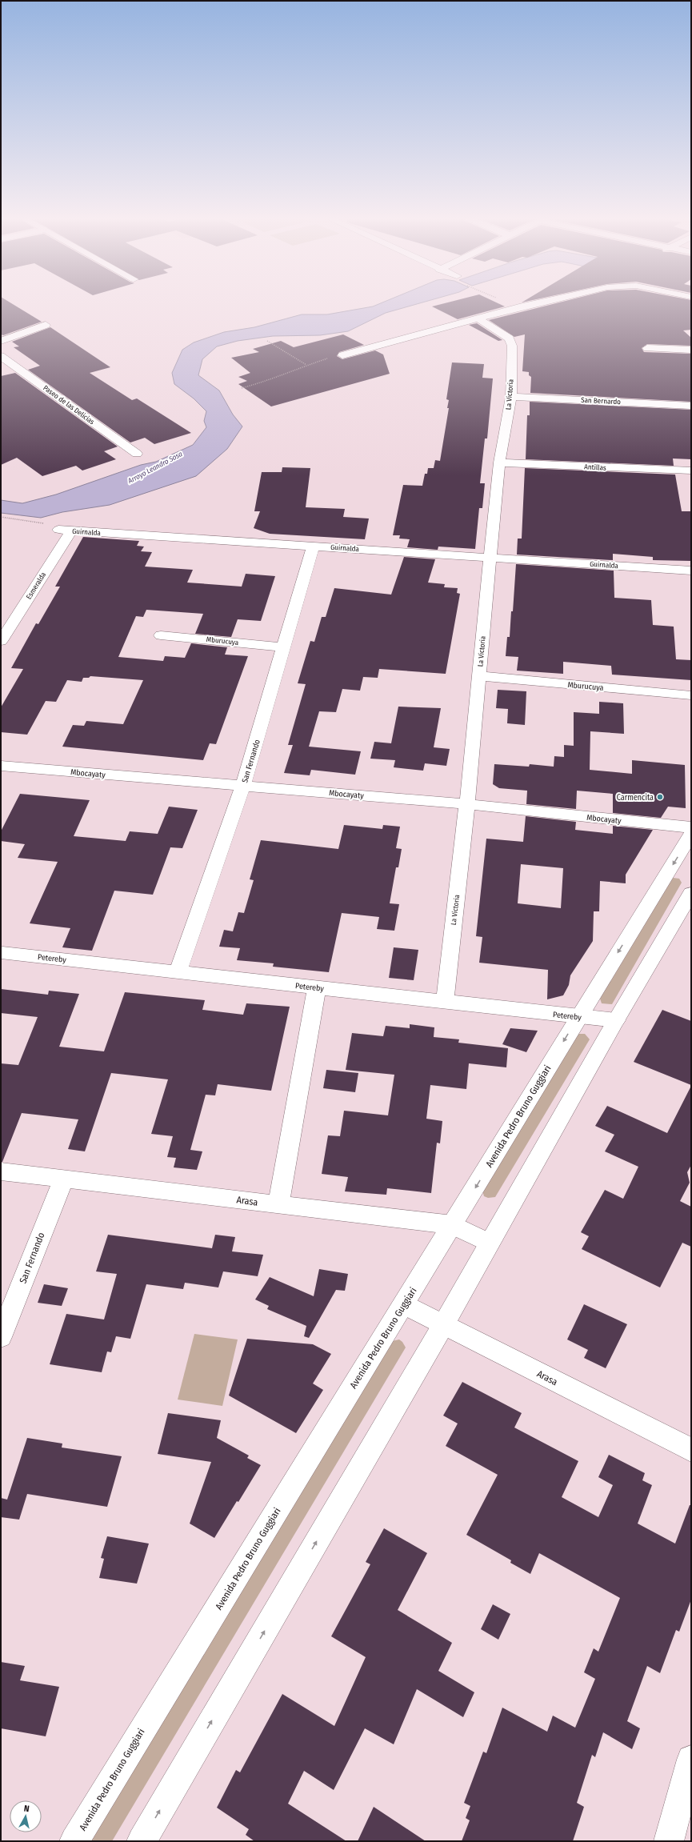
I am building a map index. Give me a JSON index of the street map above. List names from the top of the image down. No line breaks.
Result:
{"streets":{"street":["La Victoria","San Bernardo","Paseo de las Delicias","Antillas","Guirnalda","Esmeralda","Mburucuya","San Fernando","Mbocayaty","Petereby","Avenida Pedro Bruno Guggiari","Arasa"]},"crossings":[["La Victoria","San Bernardo"],["La Victoria","Antillas"],["La Victoria","Guirnalda"],["La Victoria","Mburucuya"],["La Victoria","Mbocayaty"],["La Victoria","Petereby"],["Guirnalda","Esmeralda"],["Guirnalda","San Fernando"],["Mburucuya","San Fernando"],["San Fernando","Mbocayaty"],["San Fernando","Petereby"],["San Fernando","Arasa"],["Petereby","Avenida Pedro Bruno Guggiari"],["Avenida Pedro Bruno Guggiari","Arasa"]],"water":["Arroyo Leandro Sosa"],"places":["Carmencita"],"north":"top"}
